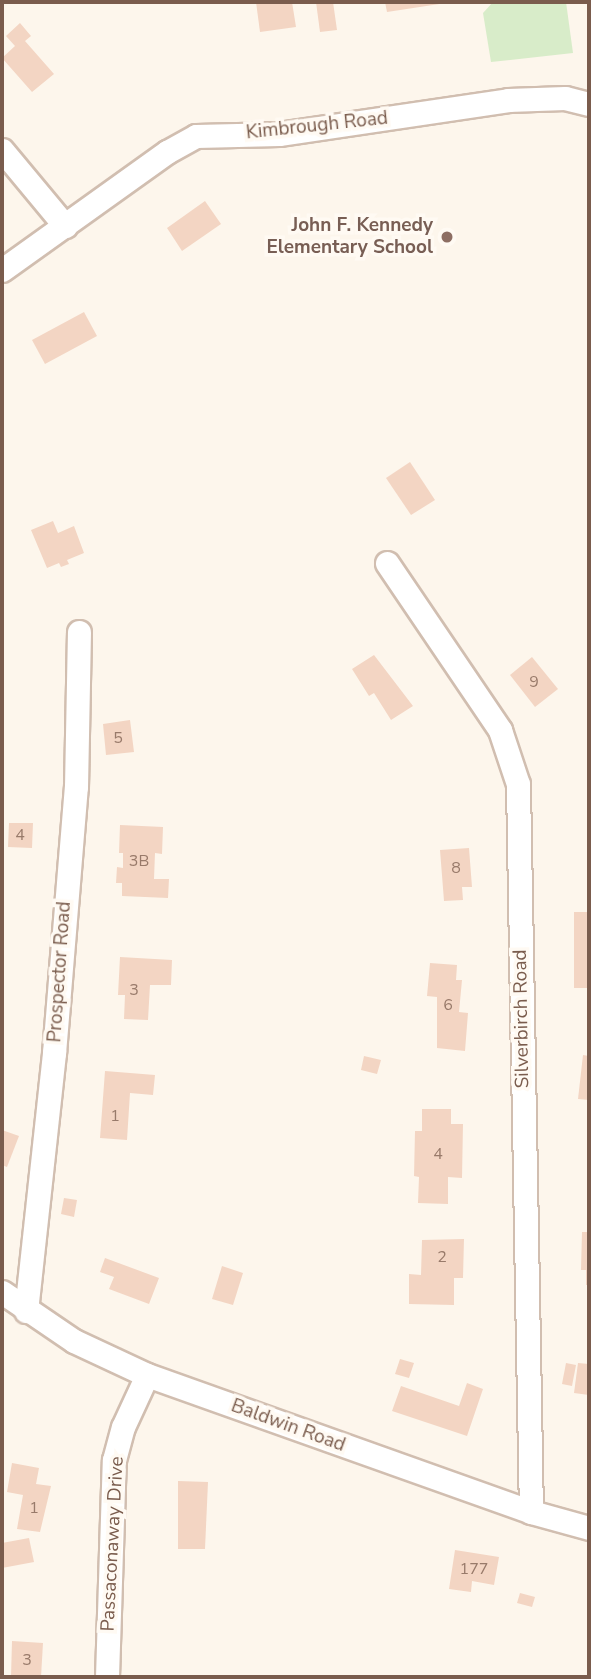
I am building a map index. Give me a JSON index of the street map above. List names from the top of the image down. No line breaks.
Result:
{"streets":{"street":["Kimbrough Road","Prospector Road","Silverbirch Road","Baldwin Road","Passaconaway Drive"]},"crossings":[["Prospector Road","Baldwin Road"],["Silverbirch Road","Baldwin Road"],["Baldwin Road","Passaconaway Drive"]],"places":["John F. Kennedy Elementary School"],"house_numbers":["9","5","4","3B","8","3","6","1","4","2","1","177","3"]}
